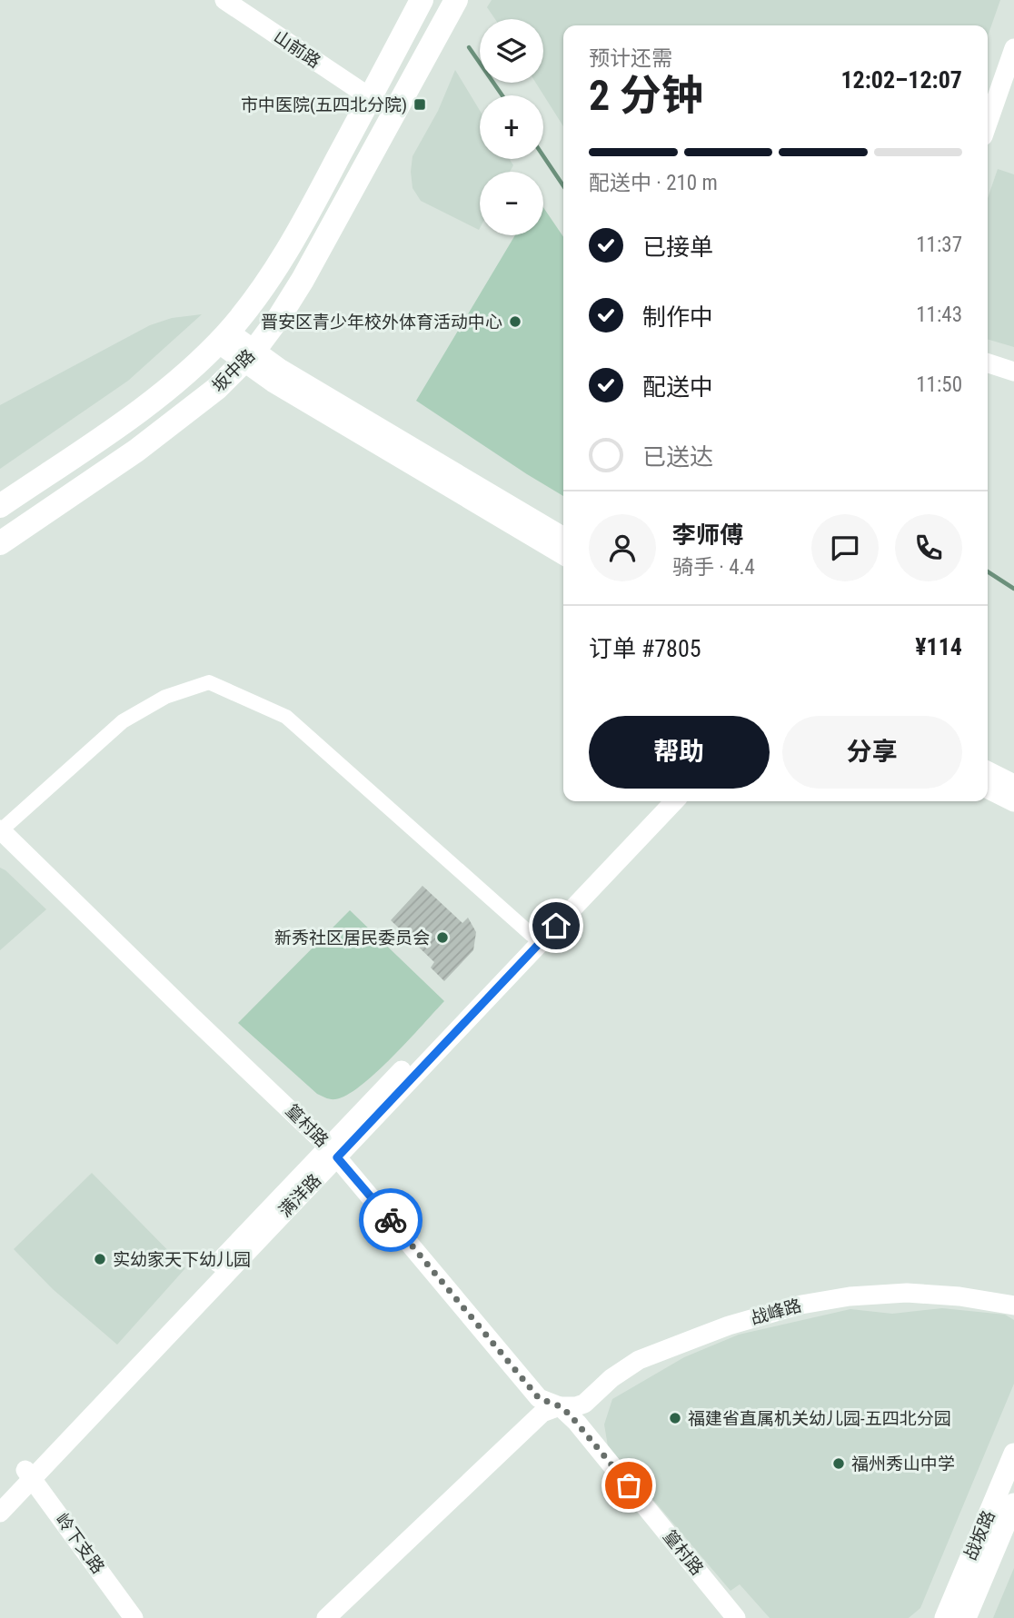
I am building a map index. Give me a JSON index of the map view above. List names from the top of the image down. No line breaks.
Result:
{"streets":{"main road":["坂中路","战坂路"],"street":["山前路","篁村路","满洋路","战峰路","岭下支路"]},"crossings":[["山前路","坂中路"],["篁村路","满洋路"],["篁村路","战峰路"],["满洋路","岭下支路"]],"places":{"transit":["市中医院(五四北分院)"],"other":["晋安区青少年校外体育活动中心","新秀社区居民委员会","实幼家天下幼儿园","福建省直属机关幼儿园-五四北分园","福州秀山中学"]},"page":{"map_buttons":["+","−"],"heading":["2 分钟","预计还需","12:02–12:07"],"panel":["李师傅","骑手 · 4.4","订单 #7805","¥114"],"bar":"配送中 · 210 m","list":[["已接单","11:37"],["制作中","11:43"],["配送中","11:50"],"已送达"],"buttons":["帮助","分享"]}}
